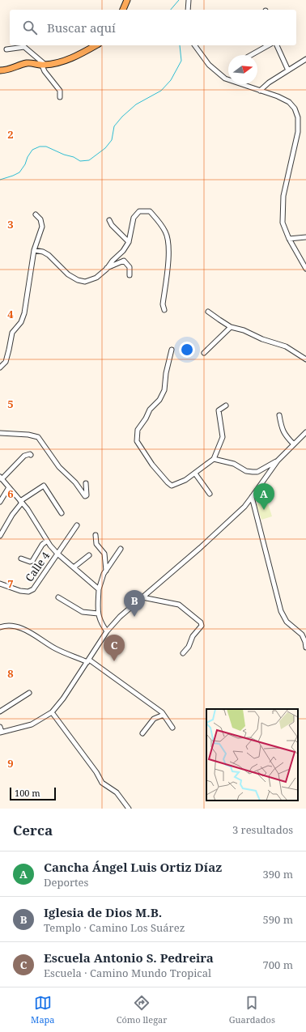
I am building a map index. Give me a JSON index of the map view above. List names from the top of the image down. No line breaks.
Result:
{"streets":{"street":["Calle 4"]},"scale_bar":"100 m","north":"right","page":{"search":"Buscar aquí","pins":["A","B","C"],"scale":"100 m","heading":["Cerca","3 resultados"],"list":[{"mark":"A","name":"Cancha Ángel Luis Ortiz Díaz","note":"Deportes","value":"390 m"},{"mark":"B","name":"Iglesia de Dios M.B.","note":"Templo · Camino Los Suárez","value":"590 m"},{"mark":"C","name":"Escuela Antonio S. Pedreira","note":"Escuela · Camino Mundo Tropical","value":"700 m"}],"nav":["Mapa","Cómo llegar","Guardados"]},"grid":{"rows":["2","3","4","5","6","7","8","9"]}}
